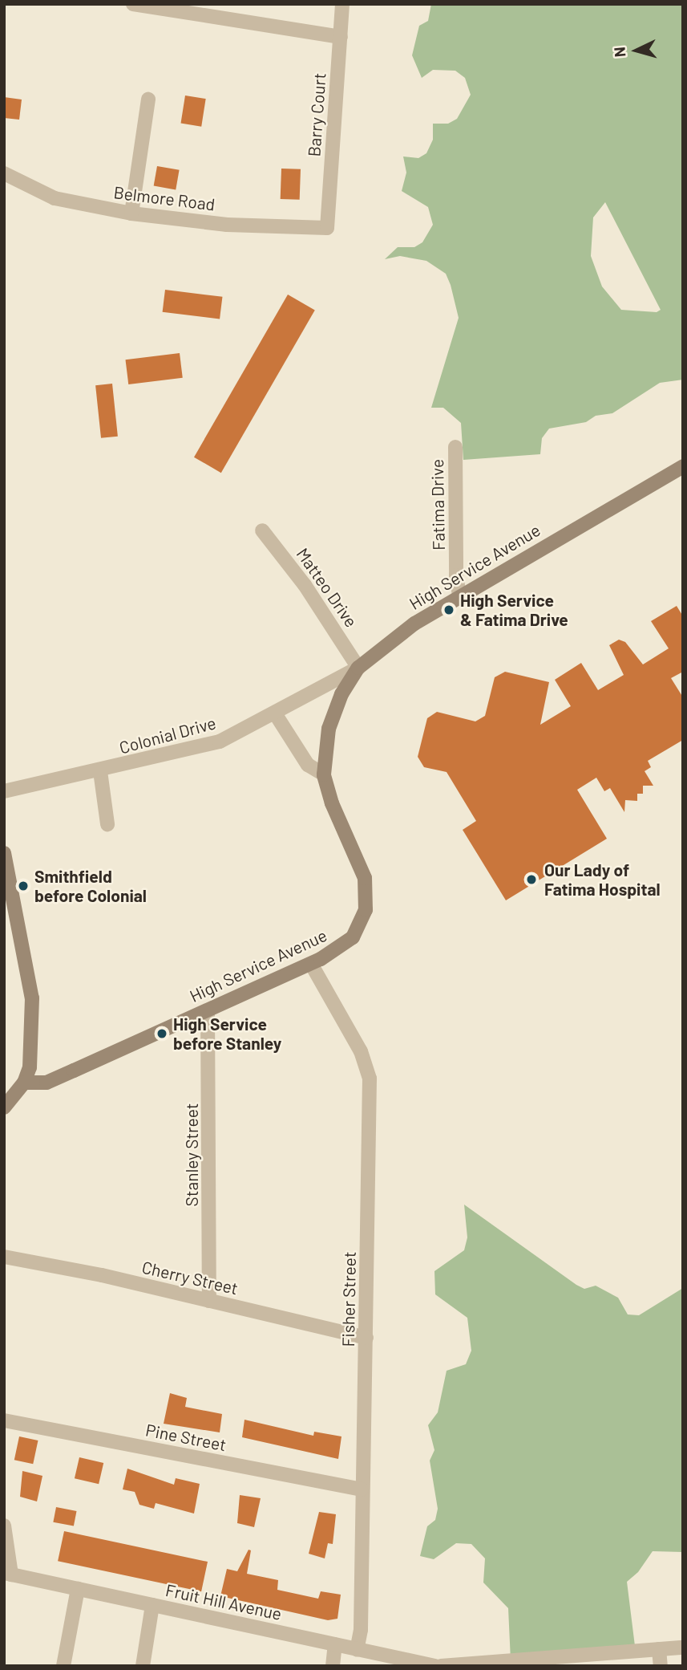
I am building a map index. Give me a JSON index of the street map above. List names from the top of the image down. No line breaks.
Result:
{"streets":{"main road":["High Service Avenue"],"street":["Barry Court","Belmore Road","Fatima Drive","Matteo Drive","Colonial Drive","Stanley Street","Cherry Street","Fisher Street","Pine Street","Fruit Hill Avenue"]},"crossings":[["Barry Court","Belmore Road"],["Fatima Drive","High Service Avenue"],["High Service Avenue","Matteo Drive"],["High Service Avenue","Colonial Drive"],["High Service Avenue","Stanley Street"],["High Service Avenue","Fisher Street"],["Matteo Drive","Colonial Drive"],["Stanley Street","Cherry Street"],["Cherry Street","Fisher Street"],["Fisher Street","Pine Street"],["Fisher Street","Fruit Hill Avenue"]],"places":["High Service & Fatima Drive","Our Lady of Fatima Hospital","Smithfield before Colonial","High Service before Stanley"],"north":"left"}
